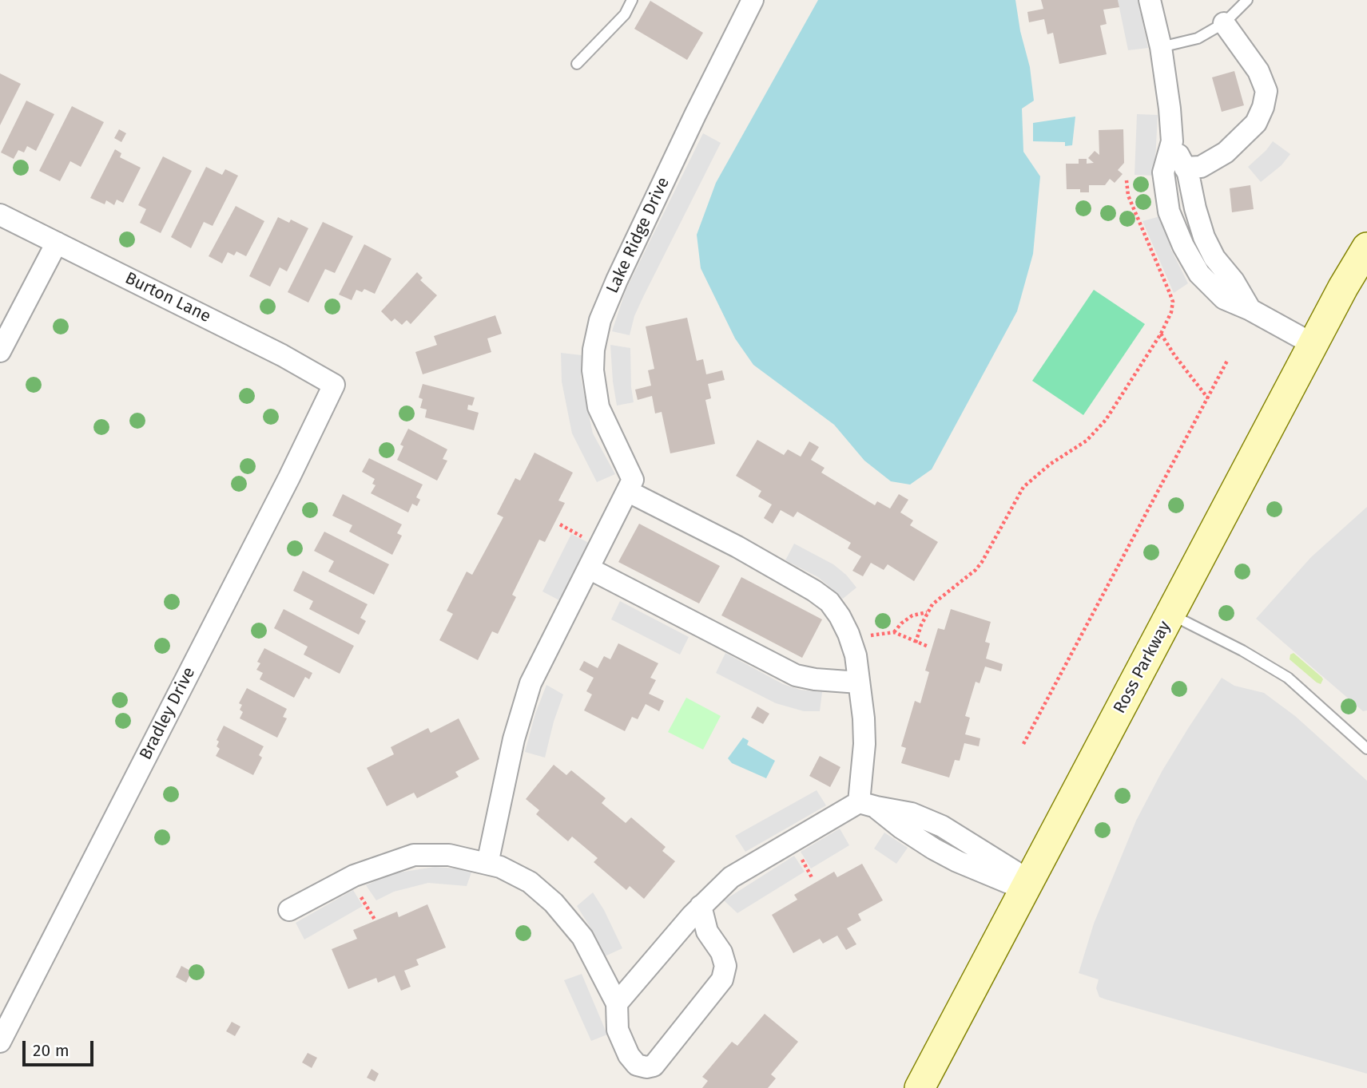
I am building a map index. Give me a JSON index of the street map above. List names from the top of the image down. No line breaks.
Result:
{"streets":{"street":["Lake Ridge Drive","Burton Lane","Ross Parkway","Bradley Drive"]},"crossings":[["Burton Lane","Bradley Drive"]],"scale_bar":"20 m"}
